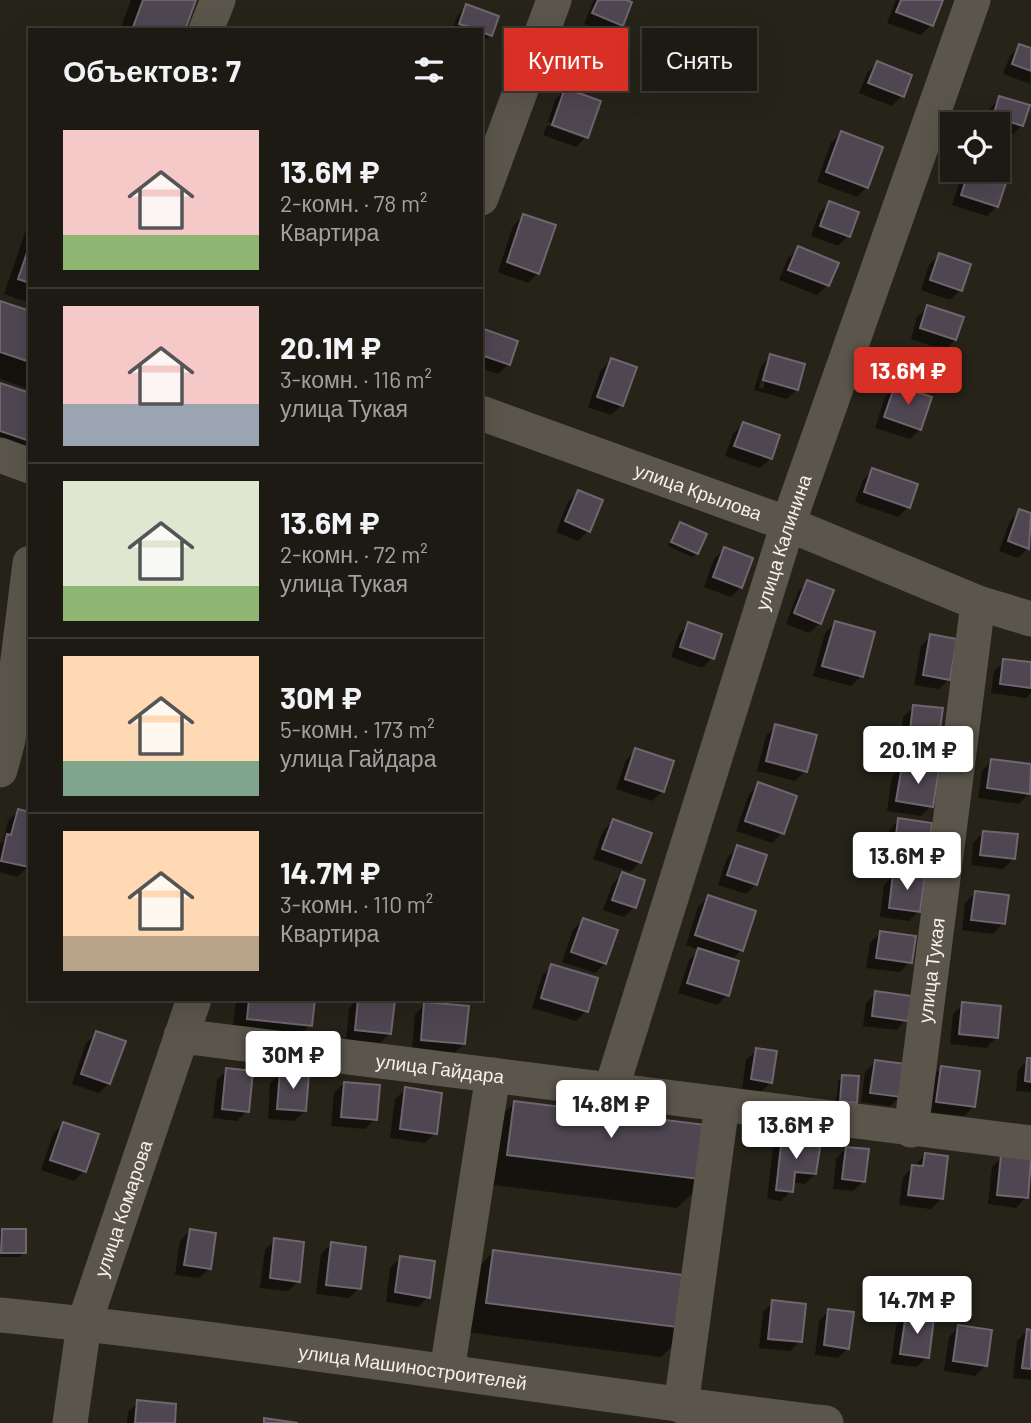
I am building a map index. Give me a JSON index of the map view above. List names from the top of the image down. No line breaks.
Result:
{"streets":{"street":["улица Крылова","улица Калинина","улица Тукая","улица Гайдара","улица Комарова","улица Машиностроителей"]},"crossings":[["улица Крылова","улица Калинина"],["улица Крылова","улица Тукая"],["улица Калинина","улица Гайдара"],["улица Тукая","улица Гайдара"],["улица Гайдара","улица Комарова"],["улица Комарова","улица Машиностроителей"]],"page":{"chip":["Купить","Снять"],"heading":"Объектов: 7","list":[{"name":"13.6M ₽","note":"2-комн. · 78 m² · Квартира"},{"name":"20.1M ₽","note":"3-комн. · 116 m² · улица Тукая"},{"name":"13.6M ₽","note":"2-комн. · 72 m² · улица Тукая"},{"name":"30M ₽","note":"5-комн. · 173 m² · улица Гайдара"},{"name":"14.7M ₽","note":"3-комн. · 110 m² · Квартира"}],"price":["13.6M ₽","20.1M ₽","13.6M ₽","30M ₽","14.8M ₽","13.6M ₽","14.7M ₽"]}}
